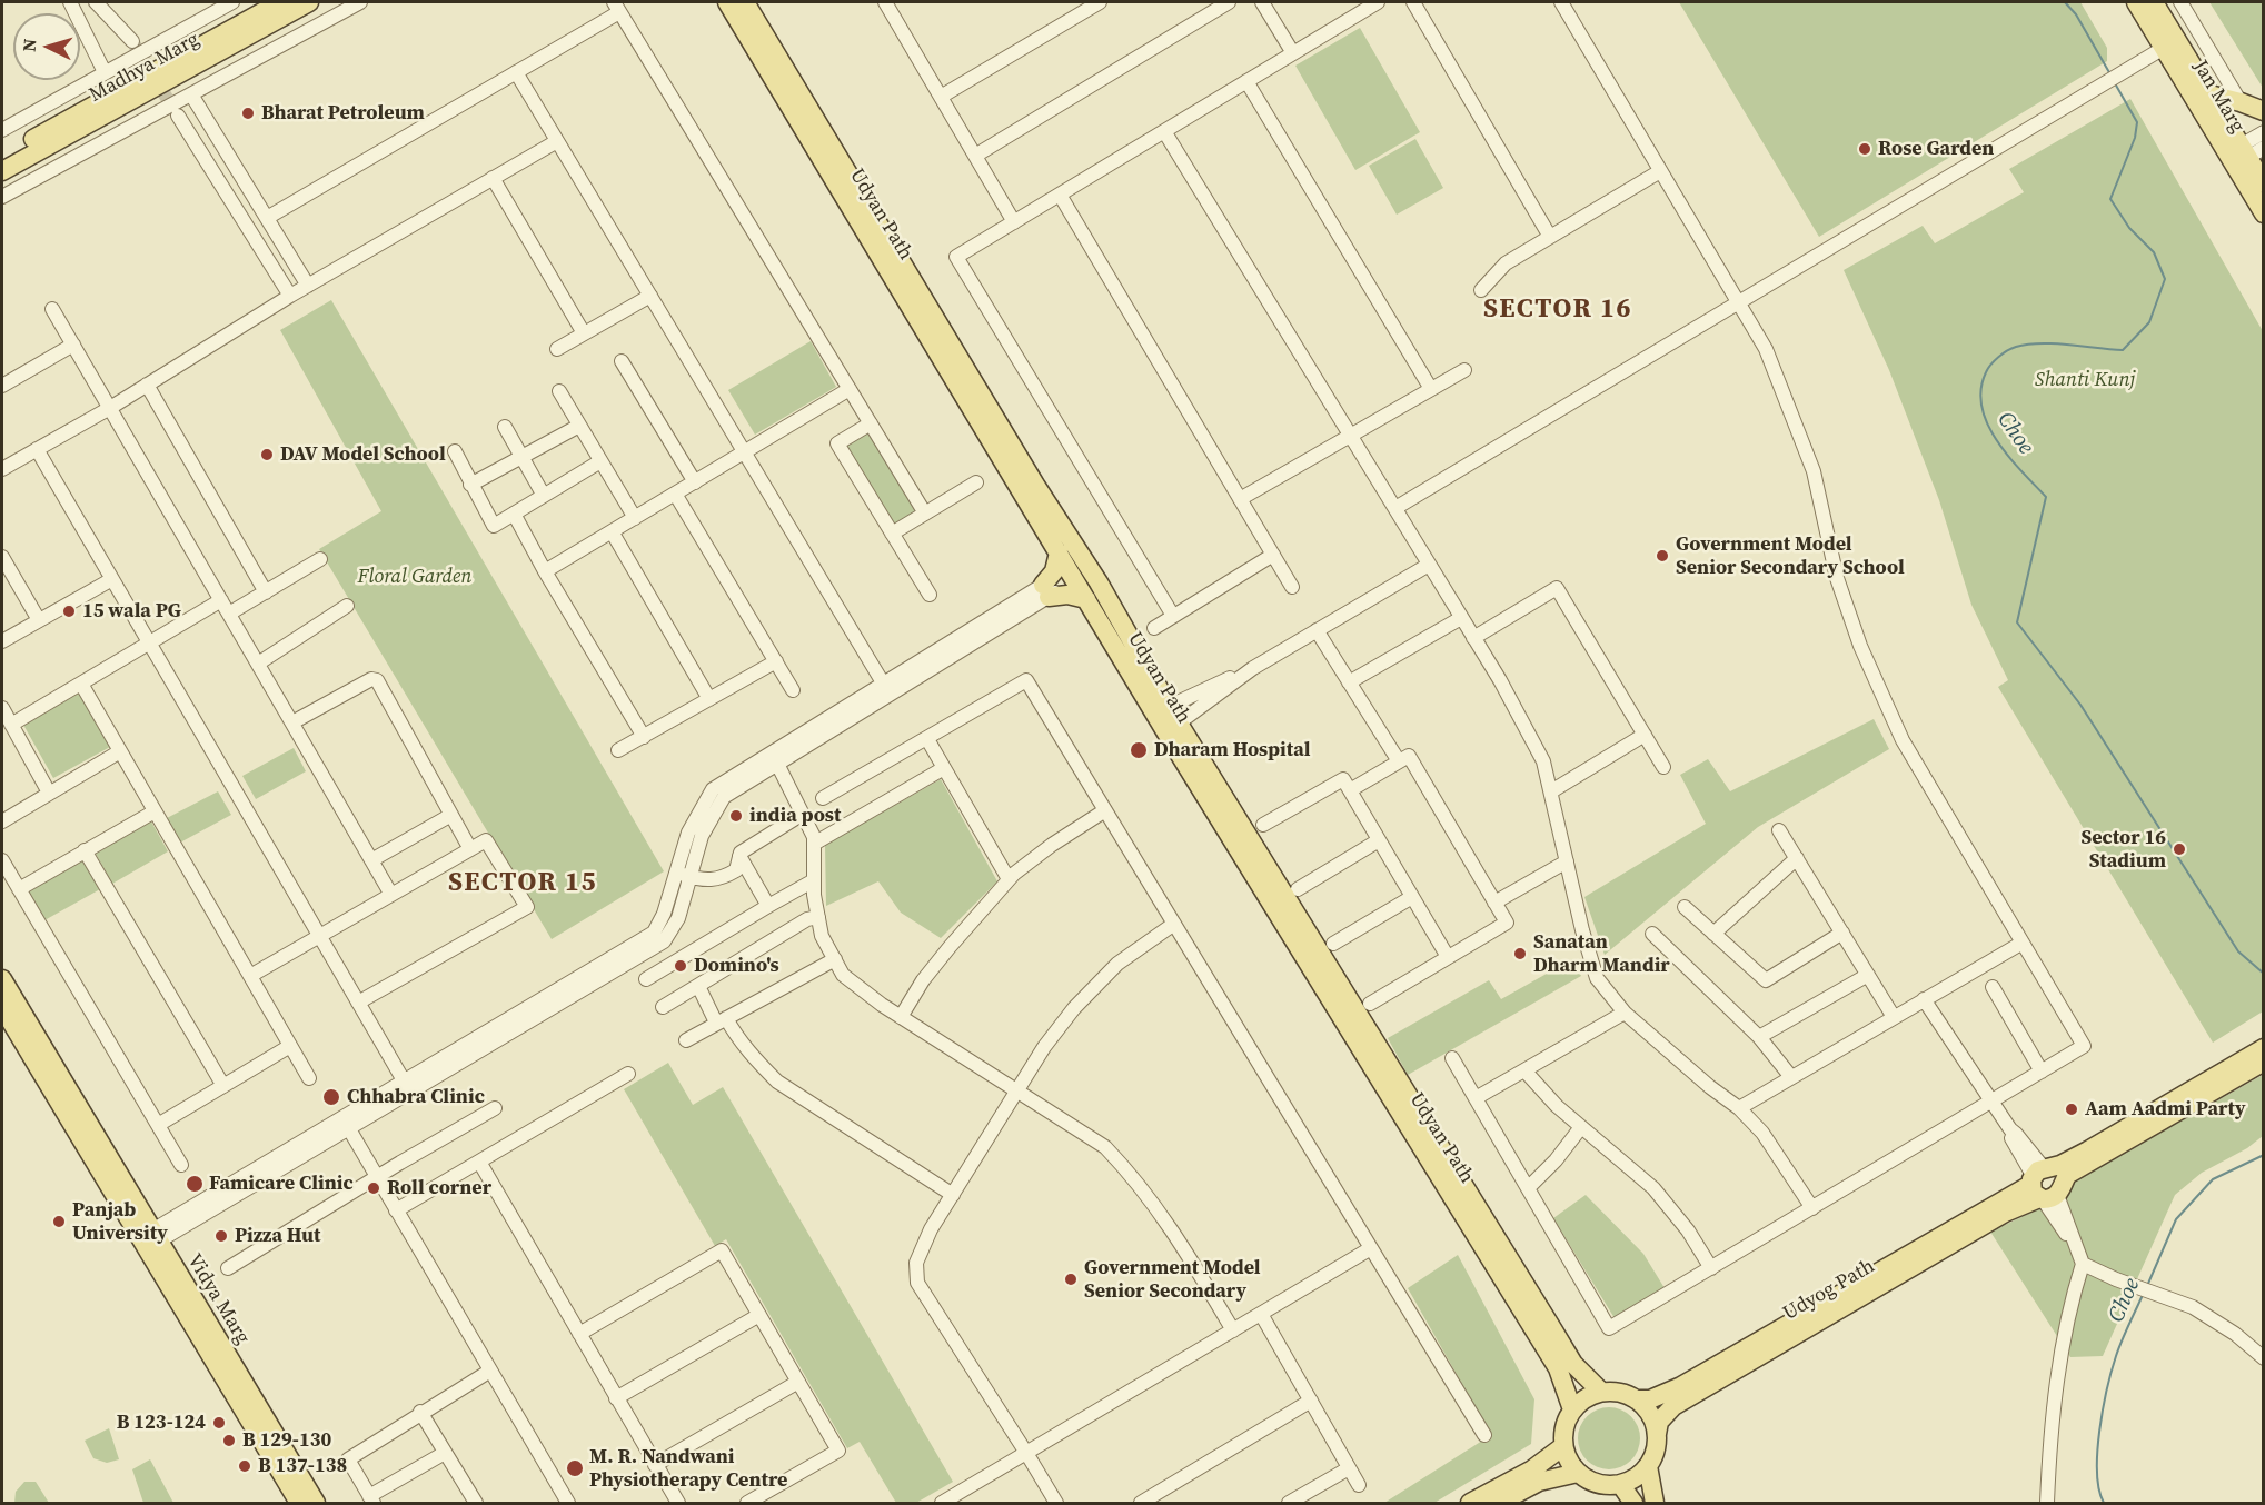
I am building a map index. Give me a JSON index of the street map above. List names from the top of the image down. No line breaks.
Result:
{"streets":{"main road":["Madhya Marg","Jan Marg","Udyan Path","Udyog Path","Vidya Marg"]},"crossings":[["Udyan Path","Udyog Path"]],"districts":["SECTOR 16","SECTOR 15"],"water":["Choe"],"parks":["Shanti Kunj","Floral Garden"],"places":["Bharat Petroleum","Rose Garden","DAV Model School","Government Model Senior Secondary School","15 wala PG","Dharam Hospital","india post","Sector 16 Stadium","Sanatan Dharm Mandir","Domino's","Chhabra Clinic","Aam Aadmi Party","Famicare Clinic","Roll corner","Panjab University","Pizza Hut","Government Model Senior Secondary","B 123-124","B 129-130","B 137-138","M. R. Nandwani Physiotherapy Centre"],"north":"left"}
